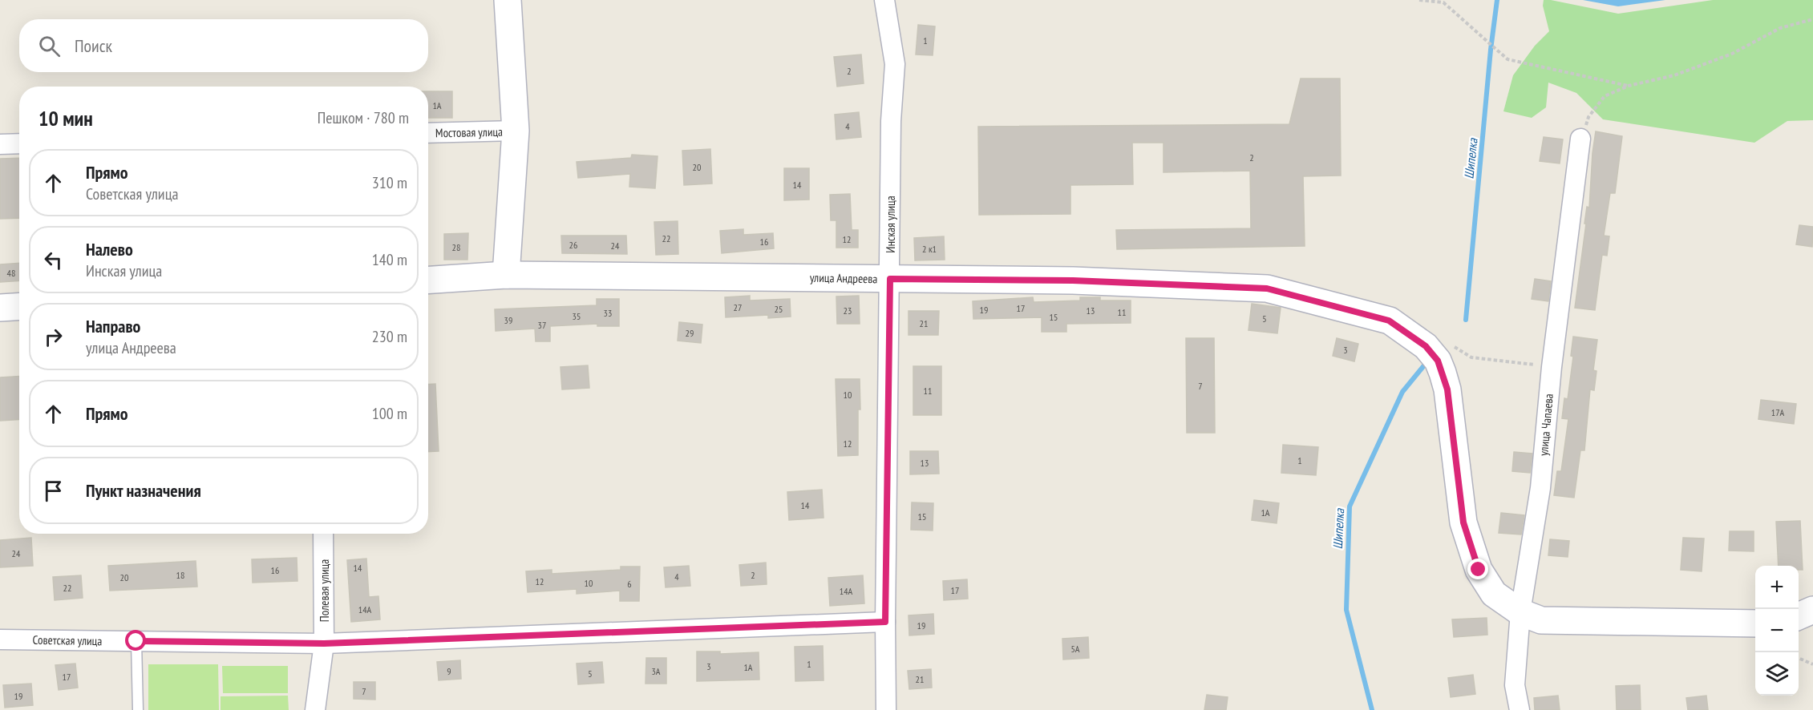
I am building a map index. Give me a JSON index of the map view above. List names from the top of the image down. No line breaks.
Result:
{"streets":{"street":["Мостовая улица","Инская улица","улица Андреева","улица Чапаева","Полевая улица","Советская улица"]},"crossings":[["Инская улица","улица Андреева"],["Инская улица","Советская улица"],["улица Андреева","улица Чапаева"],["Полевая улица","Советская улица"]],"water":["Шипелка"],"house_numbers":["1","2","1А","4","2","20","14","22","12","16","26","24","28","2 к1","48","27","17","25","19","23","13","11","33","35","15","5","39","21","37","29","3","7","11","10","17А","12","1","13","14","1А","15","24","14","16","18","2","4","20","12","10","6","22","17","14А","14А","19","5А","1","3","1А","9","3А","5","17","21","7","19"],"page":{"search":"Поиск","heading":["10 мин","Пешком · 780 m"],"list":[["Прямо","Советская улица","310 m"],["Налево","Инская улица","140 m"],["Направо","улица Андреева","230 m"],["Прямо","100 m"],"Пункт назначения"],"map_buttons":["+","−"]}}
